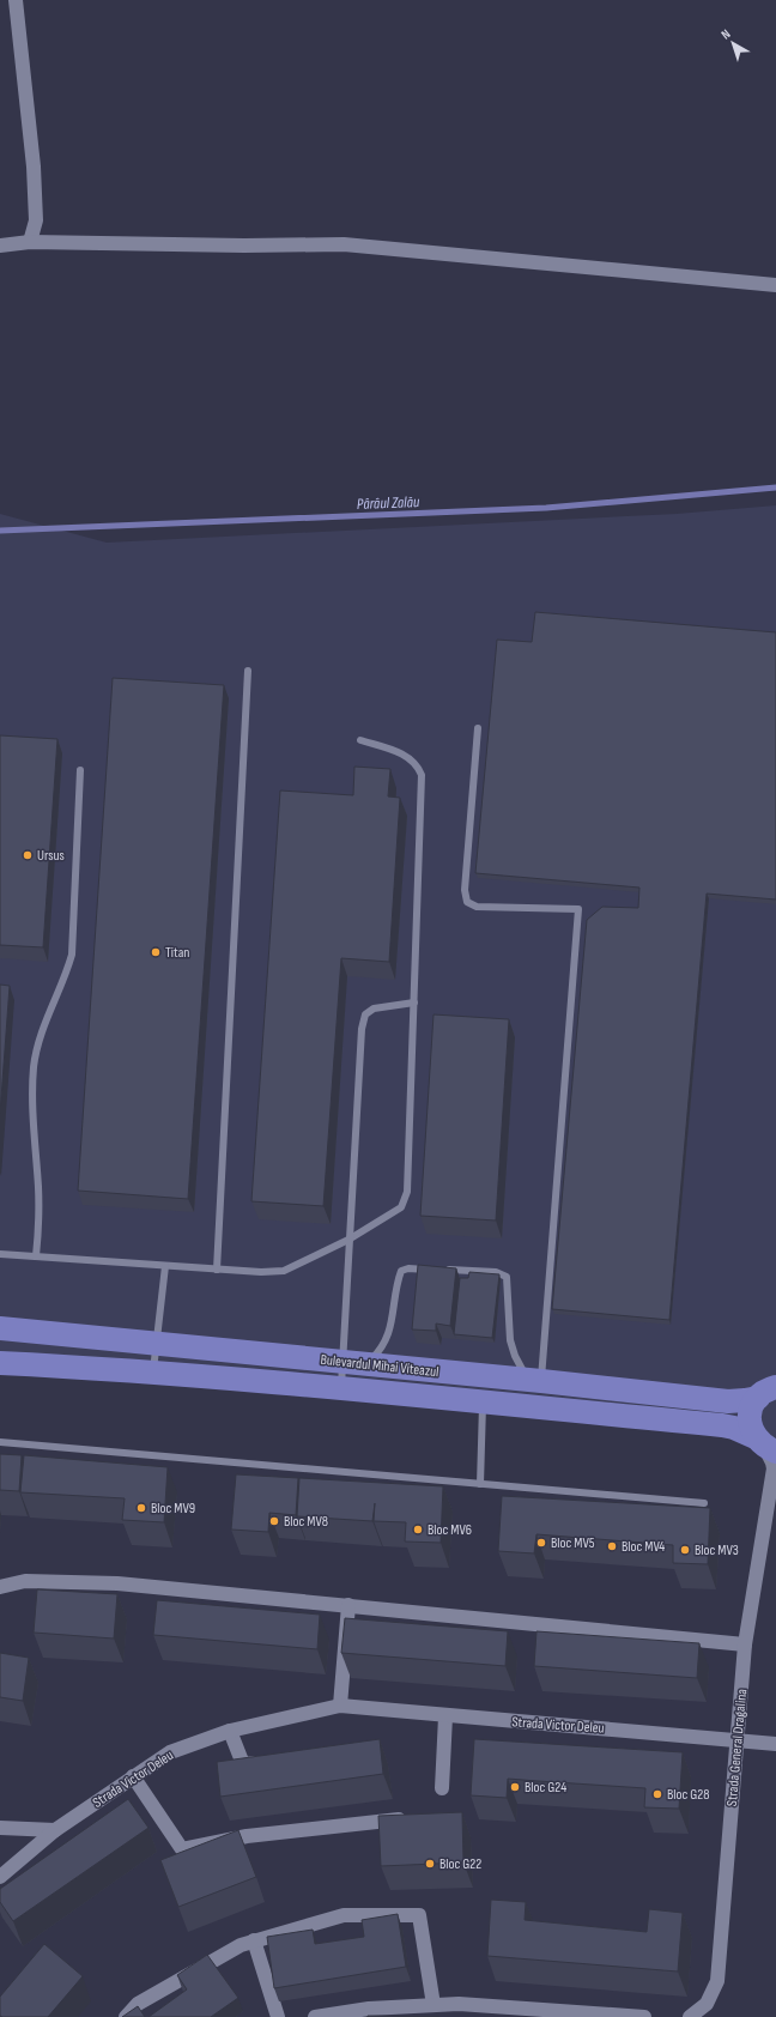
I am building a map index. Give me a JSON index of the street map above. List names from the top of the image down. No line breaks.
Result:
{"streets":{"main road":["Bulevardul Mihai Viteazul"],"street":["Strada Victor Deleu","Strada General Dragalina"]},"crossings":[["Bulevardul Mihai Viteazul","Strada General Dragalina"],["Strada Victor Deleu","Strada General Dragalina"]],"water":["Pârâul Zalău"],"places":["Ursus","Titan","Bloc MV9","Bloc MV8","Bloc MV6","Bloc MV5","Bloc MV4","Bloc MV3","Bloc G24","Bloc G28","Bloc G22"],"north":"top left"}
